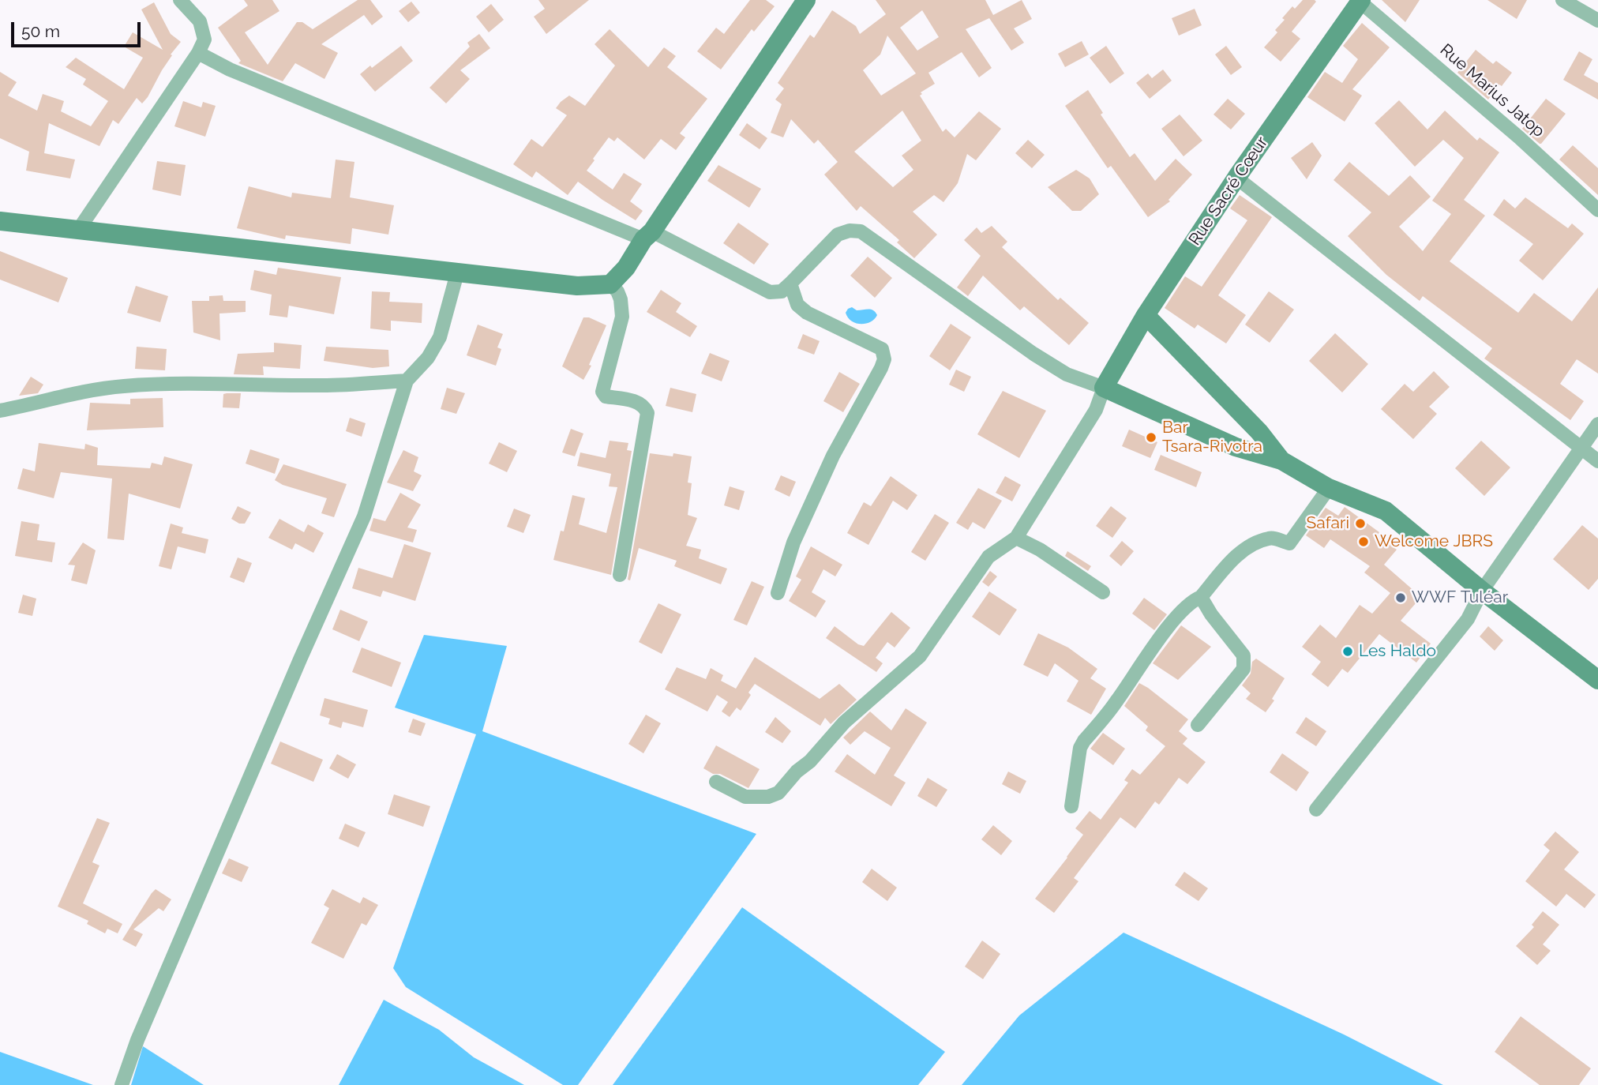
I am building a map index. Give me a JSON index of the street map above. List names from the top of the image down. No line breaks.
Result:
{"streets":{"street":["Rue Marius Jatop","Rue Sacré Cœur"]},"crossings":[["Rue Marius Jatop","Rue Sacré Cœur"]],"places":["Bar Tsara-Rivotra","Safari","Welcome JBRS","WWF Tuléar","Les Haldo"],"scale_bar":"50 m"}
